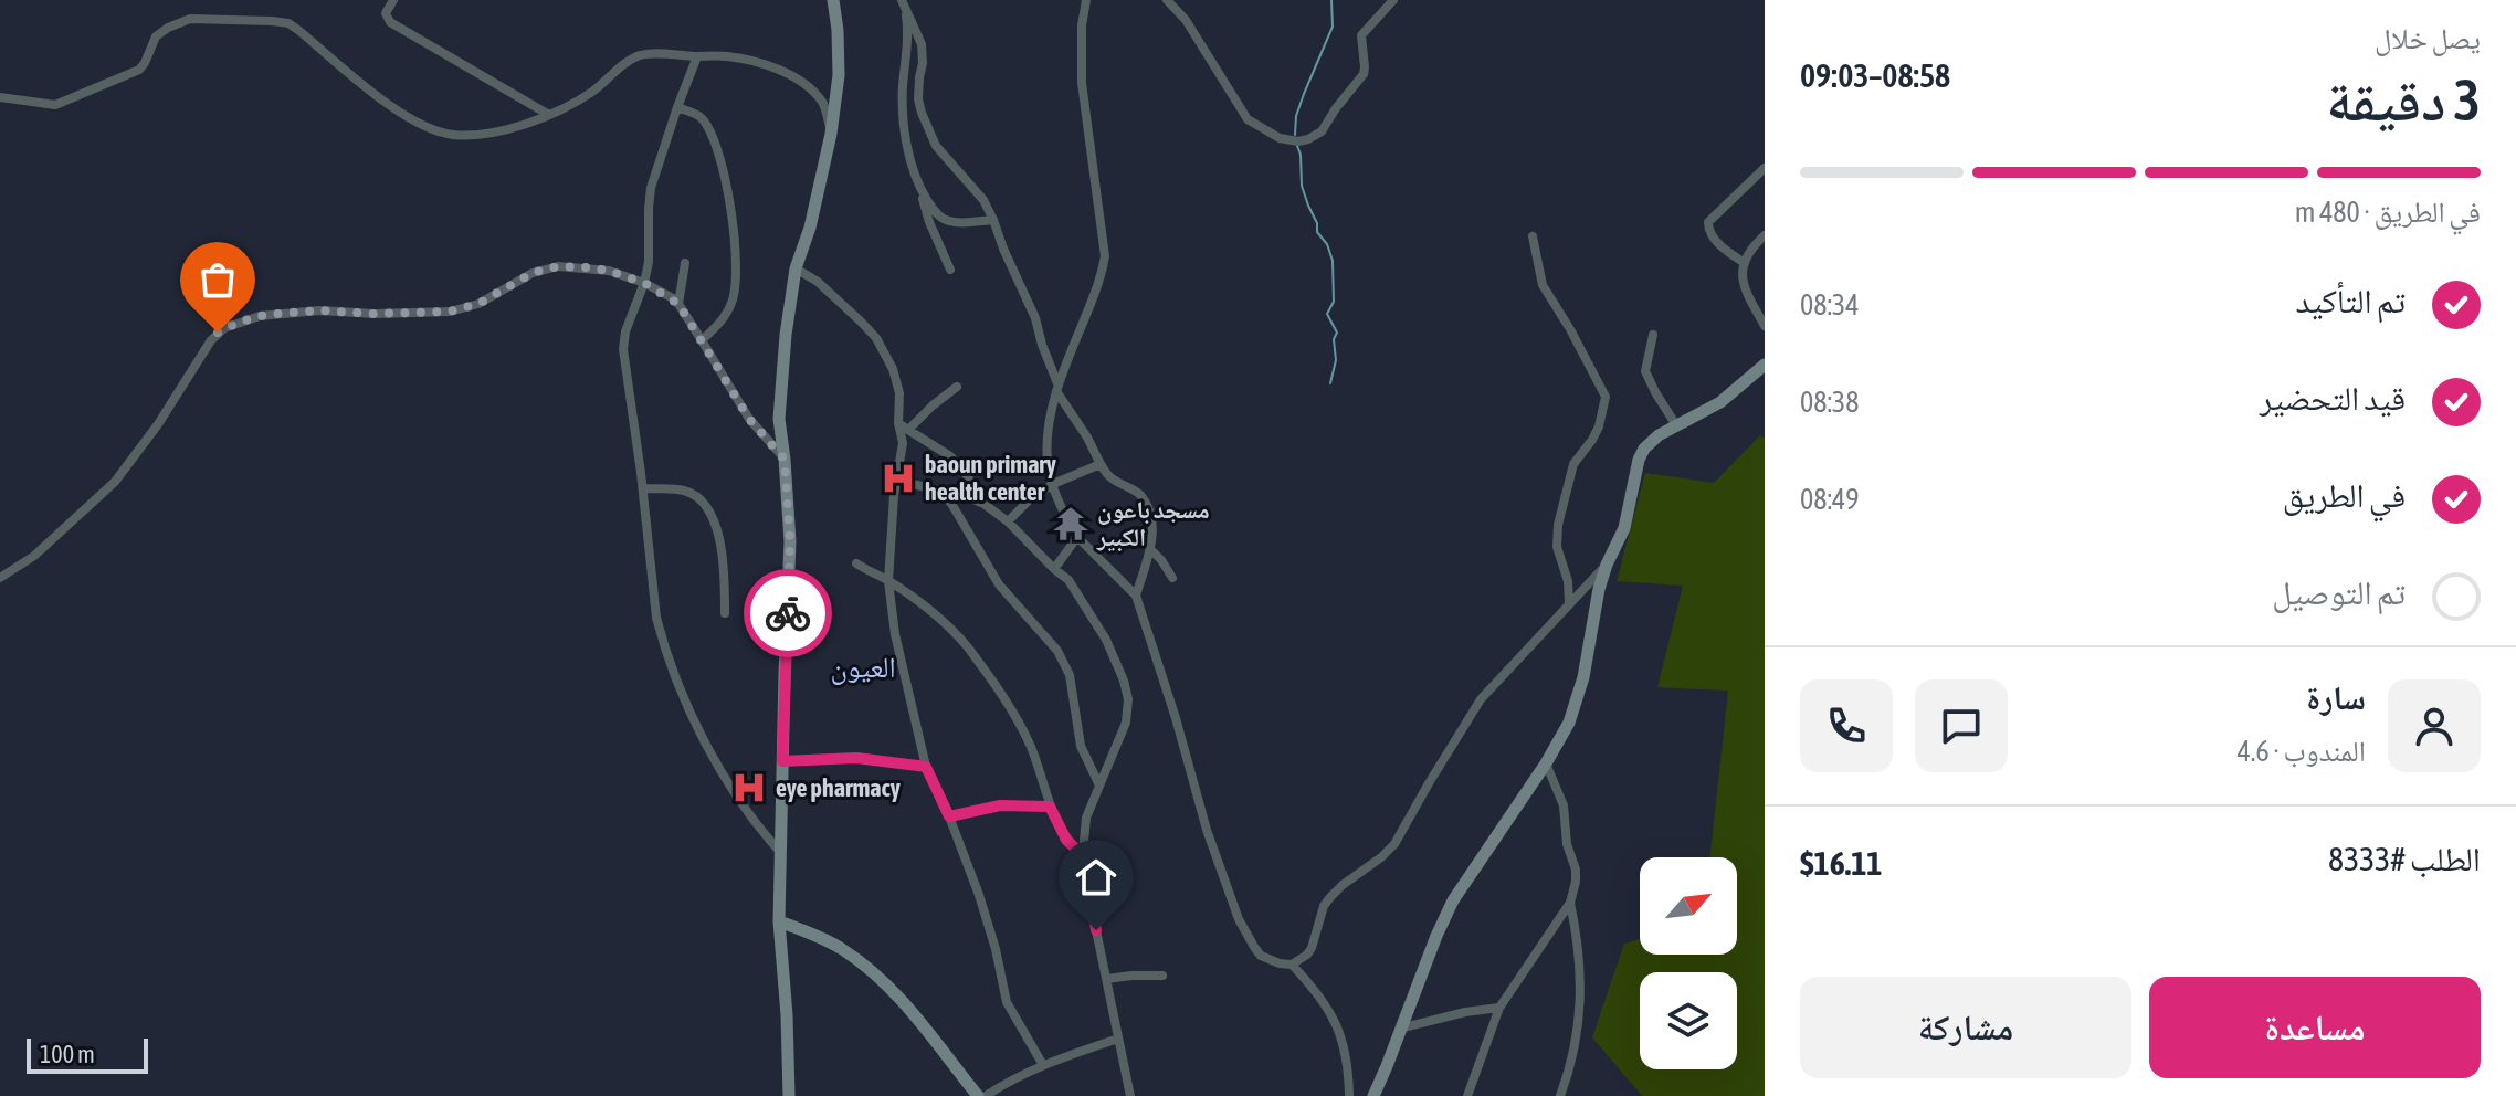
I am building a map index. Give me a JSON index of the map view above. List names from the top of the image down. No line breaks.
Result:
{"districts":["العيون"],"places":{"hospital":["baoun primary health center","eye pharmacy"],"temple":["مسجد باعون الكبير"]},"scale_bar":"100 m","north":"top right","page":{"heading":["3 دقيقة","يصل خلال","08:58–09:03"],"panel":["سارة","المندوب · 4.6","الطلب #8333","$16.11"],"bar":"في الطريق · 480 m","list":[["تم التأكيد","08:34"],["قيد التحضير","08:38"],["في الطريق","08:49"],"تم التوصيل"],"buttons":["مساعدة","مشاركة"],"scale":"100 m"}}
